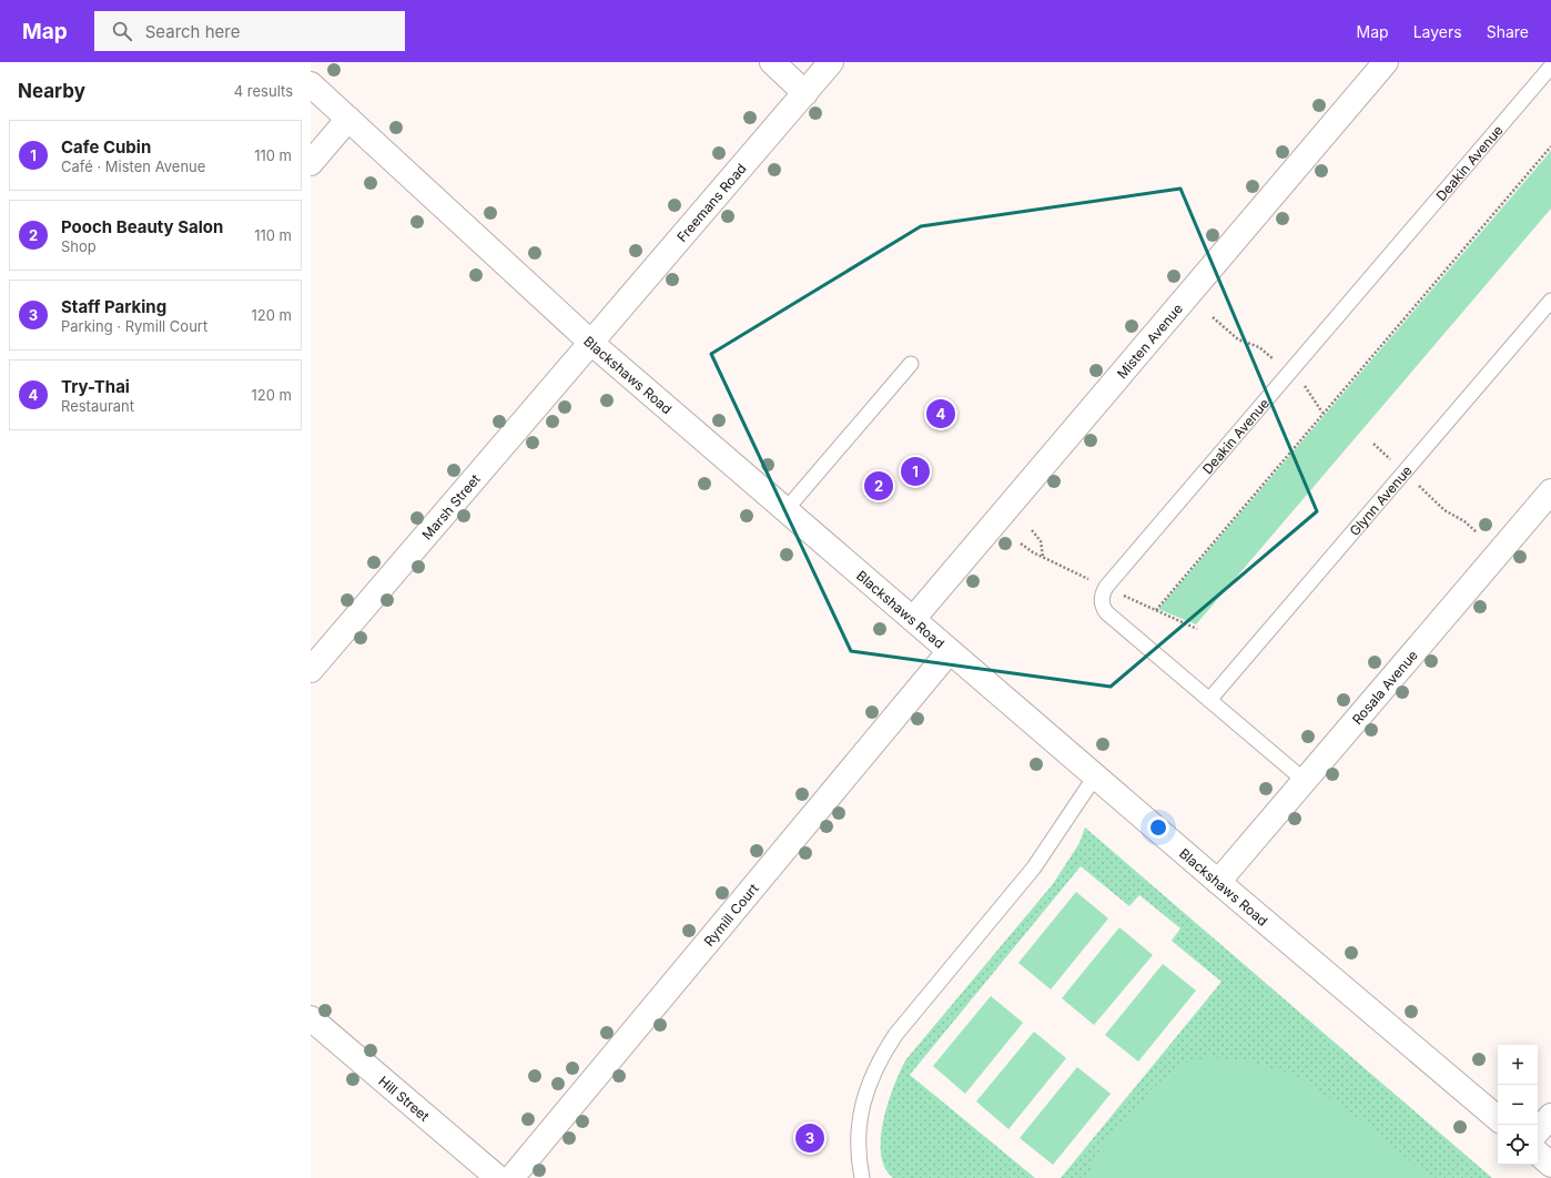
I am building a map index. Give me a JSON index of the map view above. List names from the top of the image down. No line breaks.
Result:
{"streets":{"street":["Freemans Road","Misten Avenue","Blackshaws Road","Marsh Street","Rosala Avenue","Rymill Court","Hill Street"],"lane":["Deakin Avenue","Glynn Avenue"]},"crossings":[["Deakin Avenue","Glynn Avenue"],["Deakin Avenue","Rosala Avenue"],["Freemans Road","Blackshaws Road"],["Freemans Road","Marsh Street"],["Misten Avenue","Blackshaws Road"],["Blackshaws Road","Marsh Street"],["Blackshaws Road","Rosala Avenue"],["Blackshaws Road","Rymill Court"]],"page":{"header":"Map","search":"Search here","nav":["Map","Layers","Share"],"heading":["Nearby","4 results"],"list":[{"mark":"1","name":"Cafe Cubin","note":"Café · Misten Avenue","value":"110 m"},{"mark":"2","name":"Pooch Beauty Salon","note":"Shop","value":"110 m"},{"mark":"3","name":"Staff Parking","note":"Parking · Rymill Court","value":"120 m"},{"mark":"4","name":"Try-Thai","note":"Restaurant","value":"120 m"}],"pins":["4","1","2","3"],"map_buttons":["+","−"]}}
